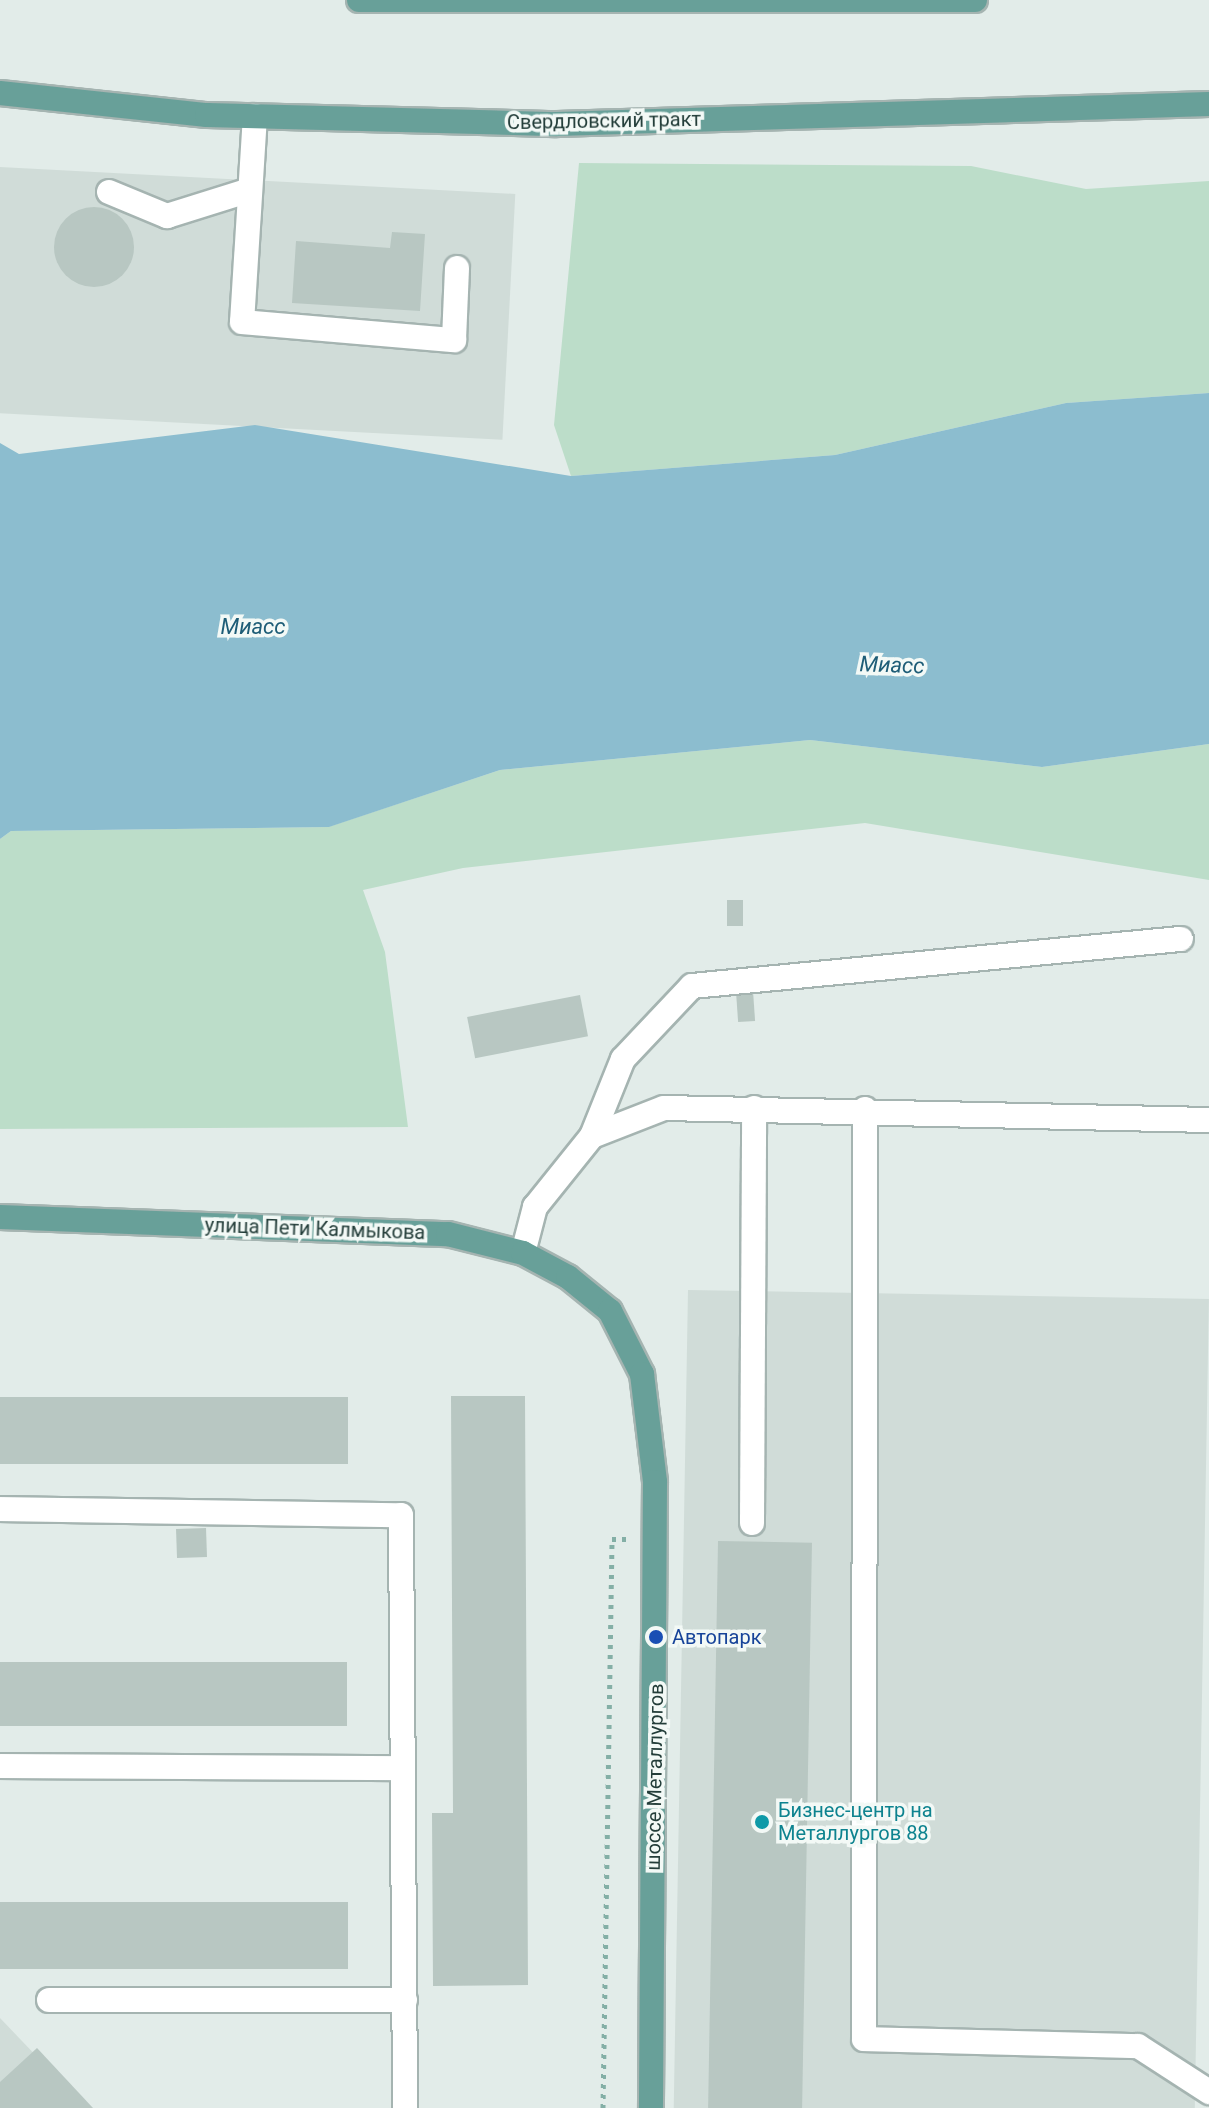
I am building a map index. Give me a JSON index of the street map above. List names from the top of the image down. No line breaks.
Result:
{"streets":{"main road":["Свердловский тракт","улица Пети Калмыкова","шоссе Металлургов"]},"crossings":[["улица Пети Калмыкова","шоссе Металлургов"]],"water":["Миасс"],"places":["Автопарк","Бизнес-центр на Металлургов 88"]}
